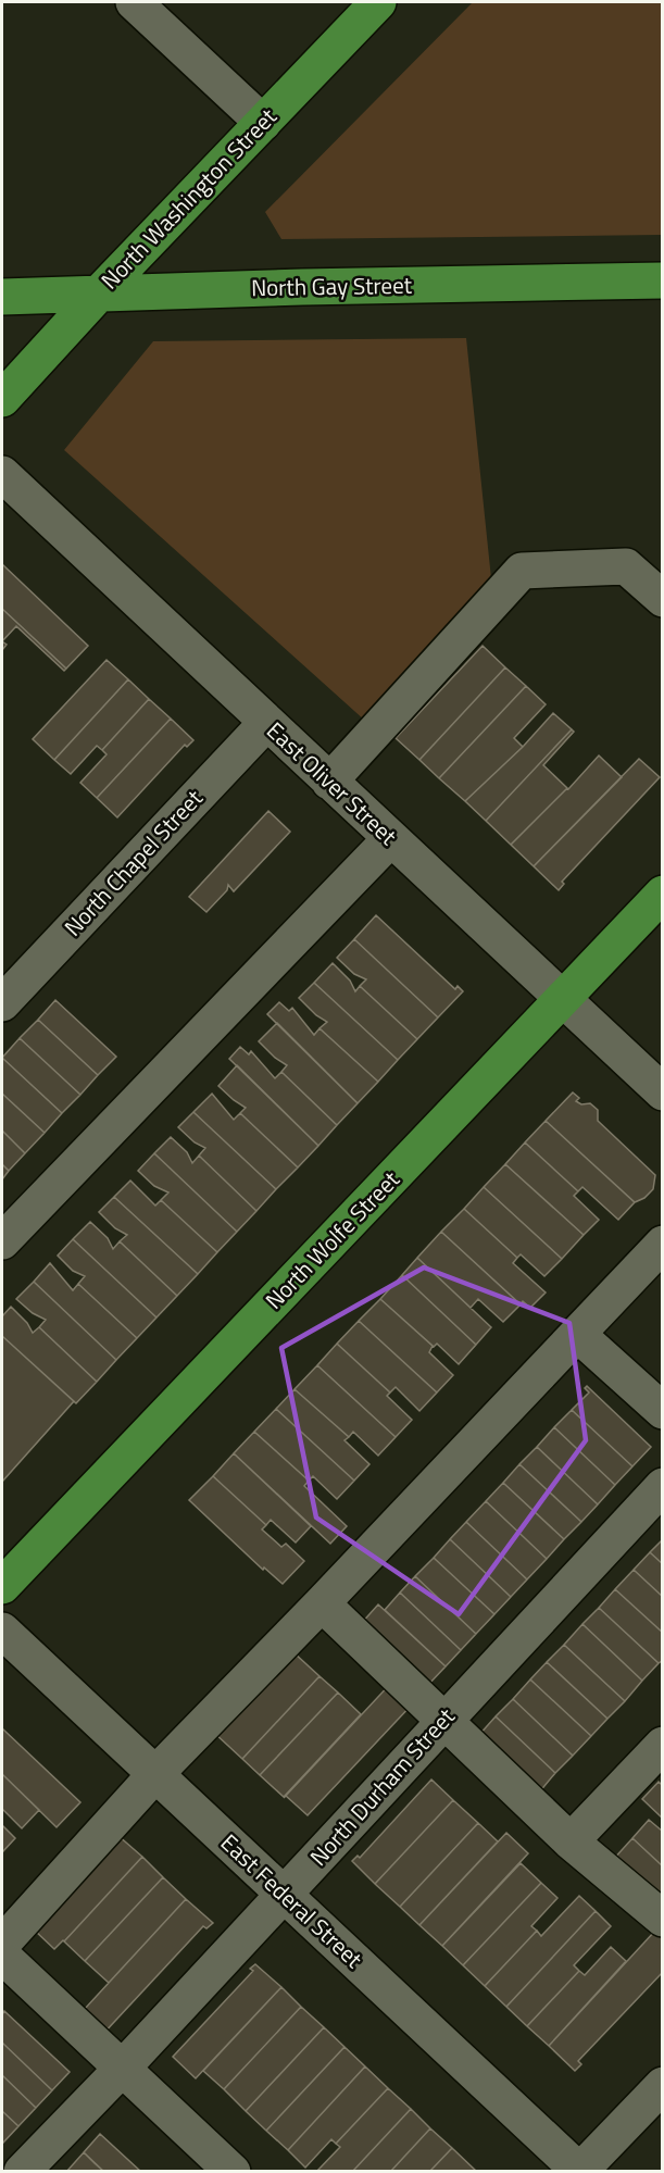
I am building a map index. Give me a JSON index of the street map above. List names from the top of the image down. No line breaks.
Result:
{"streets":{"main road":["North Washington Street","North Gay Street","North Wolfe Street"],"street":["East Oliver Street","North Chapel Street","North Durham Street","East Federal Street"]},"crossings":[["North Washington Street","North Gay Street"],["East Oliver Street","North Chapel Street"],["East Oliver Street","North Wolfe Street"],["North Durham Street","East Federal Street"]]}
